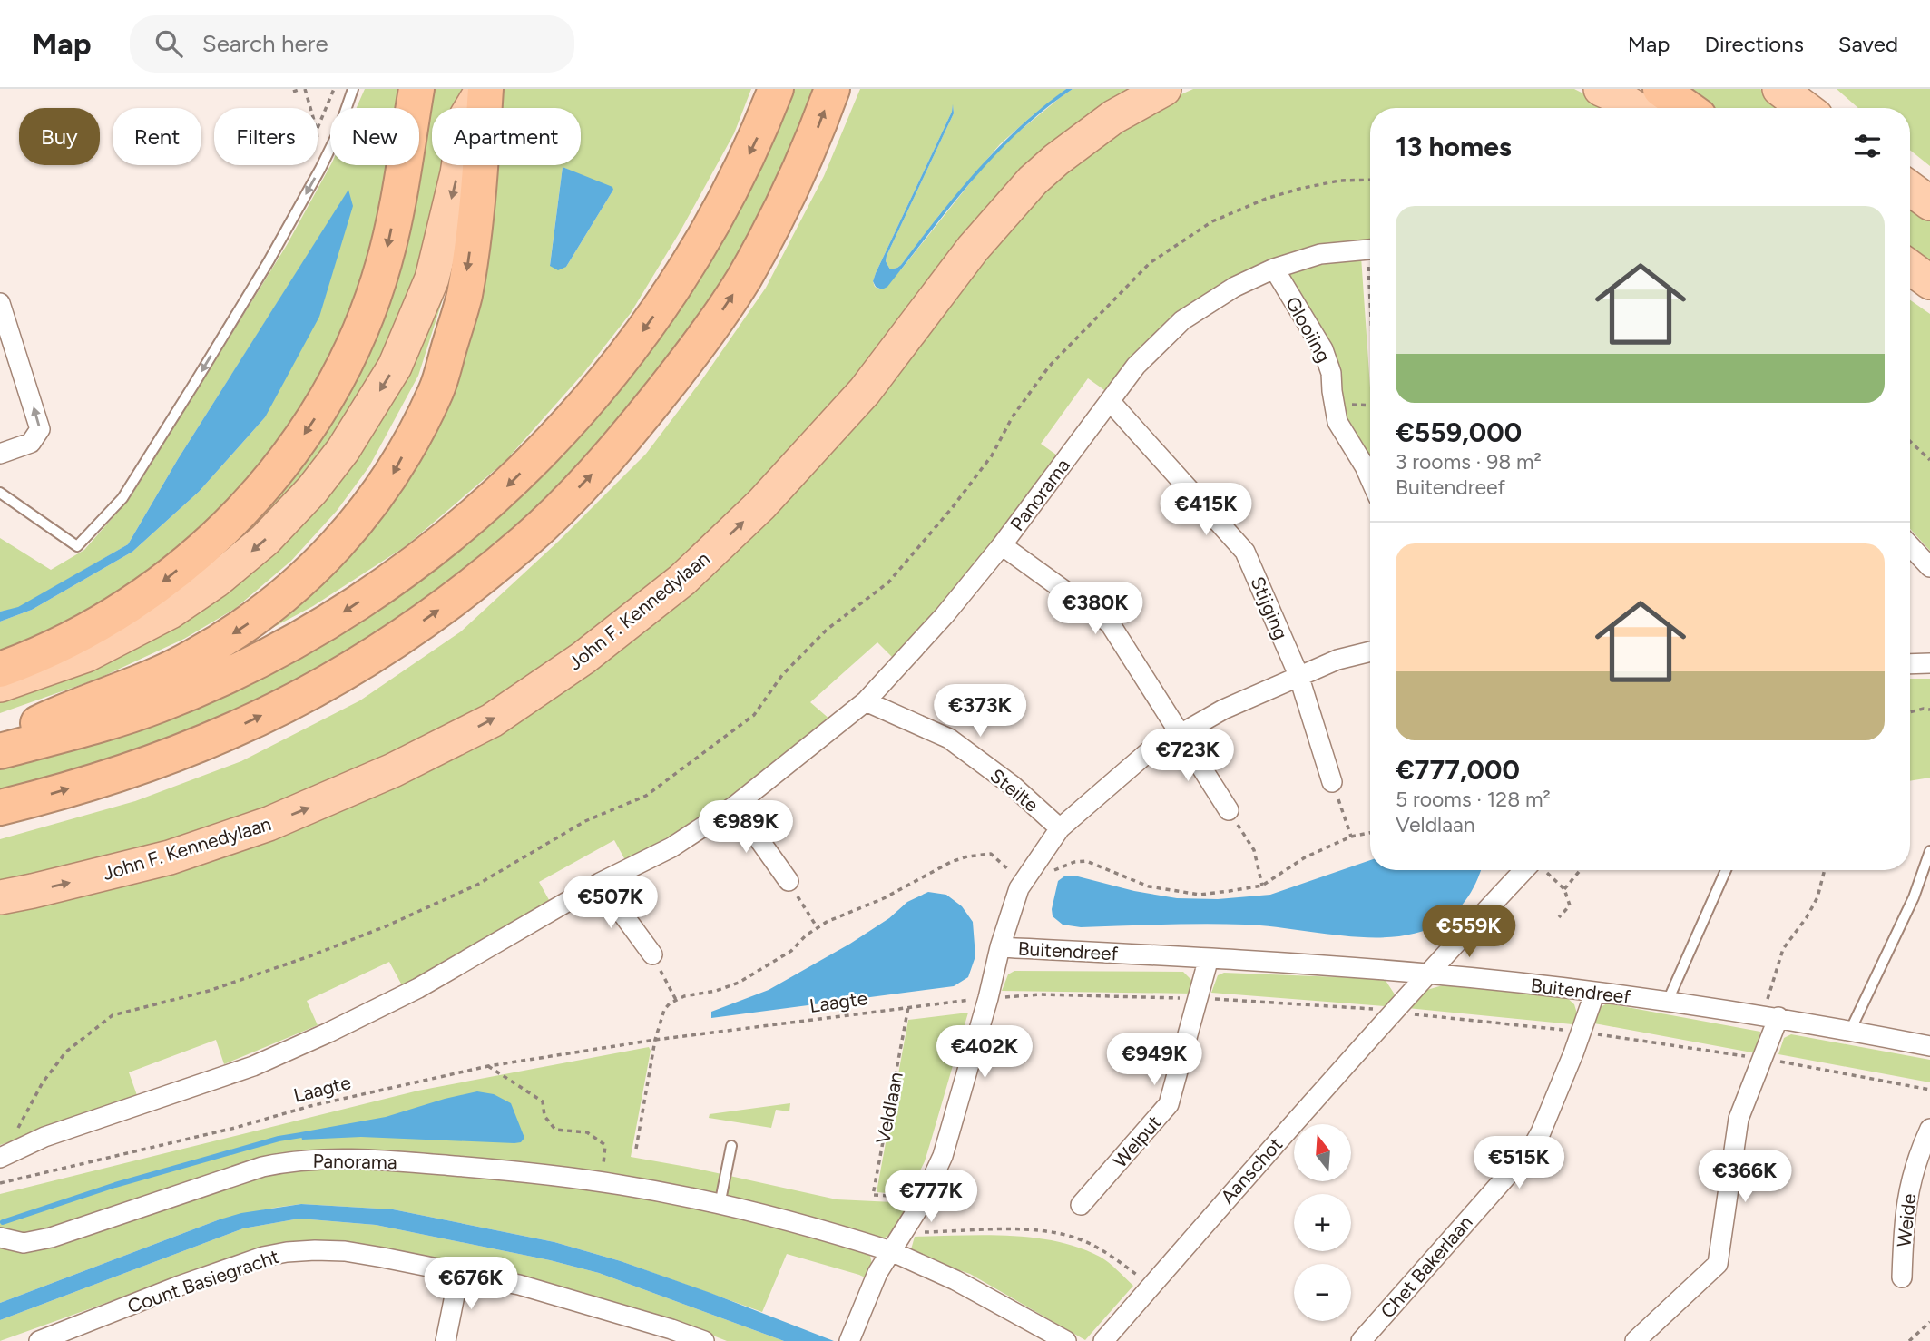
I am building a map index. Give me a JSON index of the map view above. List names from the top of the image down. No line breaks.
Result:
{"streets":{"highway":["John F. Kennedylaan"],"street":["Glooiing","Panorama","Stijging","Steilte","Buitendreef","Welput","Aanschot","Weide","Chet Bakerlaan","Count Basiegracht"],"path":["Laagte","Veldlaan"]},"crossings":[["Glooiing","Panorama"],["Panorama","Stijging"],["Panorama","Steilte"],["Buitendreef","Welput"],["Buitendreef","Aanschot"],["Buitendreef","Chet Bakerlaan"],["Laagte","Veldlaan"]],"north":"top","page":{"header":"Map","search":"Search here","nav":["Map","Directions","Saved"],"chip":["Buy","Rent","Filters","New","Apartment"],"heading":"13 homes","list":[{"name":"€559,000","note":"3 rooms · 98 m² · Buitendreef"},{"name":"€777,000","note":"5 rooms · 128 m² · Veldlaan"}],"price":["€415K","€380K","€373K","€723K","€989K","€507K","€559K","€402K","€949K","€515K","€366K","€777K","€676K"],"map_buttons":["+","−"]}}
